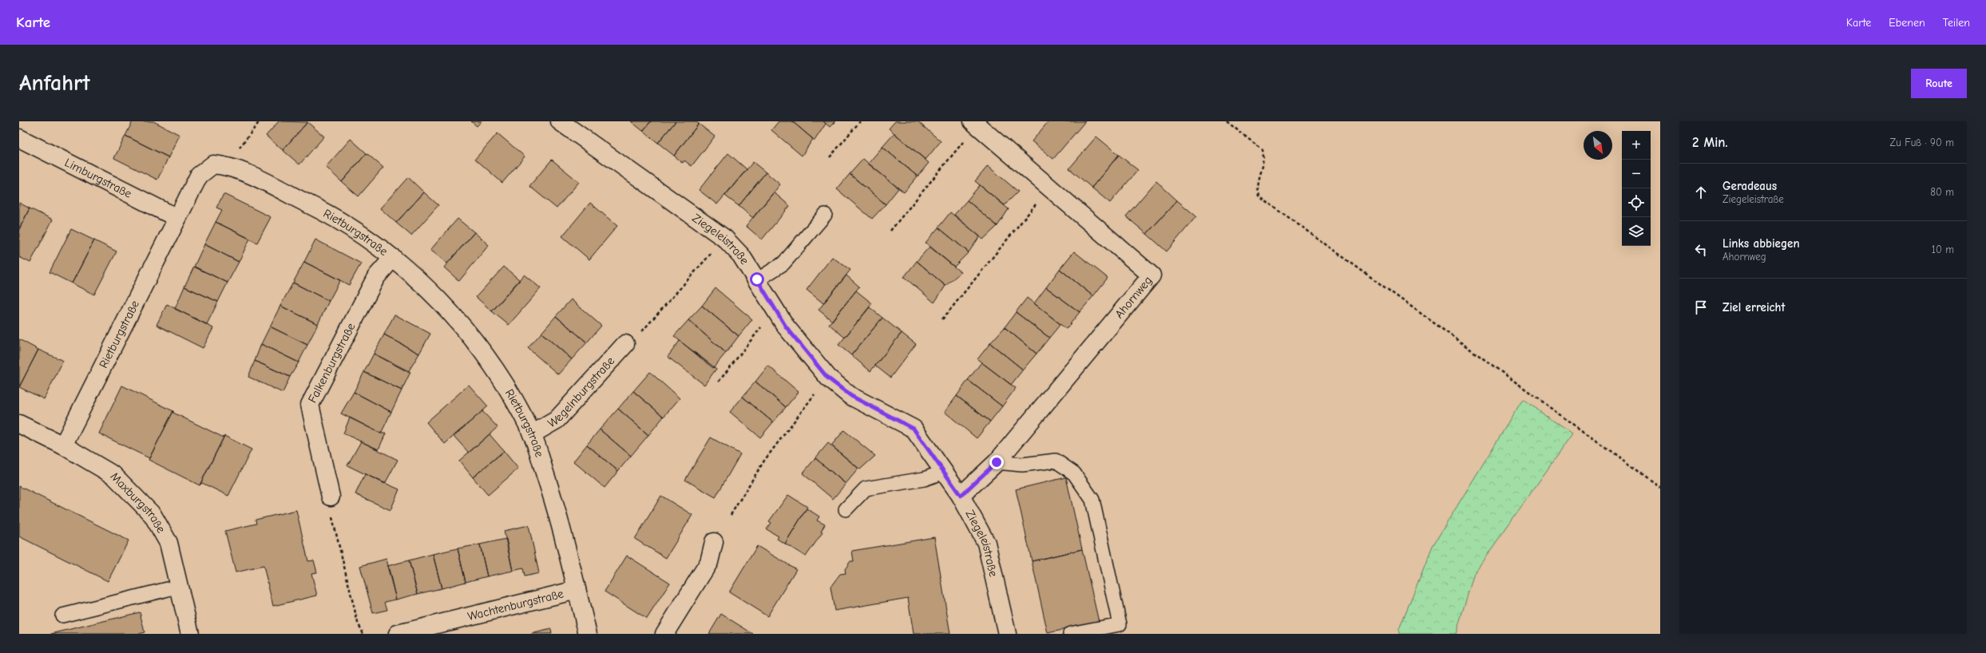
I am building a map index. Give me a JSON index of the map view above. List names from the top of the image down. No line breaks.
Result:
{"streets":{"street":["Limburgstraße","Rietburgstraße","Ziegeleistraße","Ahornweg","Falkenburgstraße","Wegelnburgstraße","Maxburgstraße","Wachtenburgstraße"]},"crossings":[["Limburgstraße","Rietburgstraße"],["Rietburgstraße","Falkenburgstraße"],["Rietburgstraße","Wegelnburgstraße"],["Rietburgstraße","Maxburgstraße"],["Rietburgstraße","Wachtenburgstraße"],["Ziegeleistraße","Ahornweg"]],"north":"bottom right","page":{"header":"Karte","nav":["Karte","Ebenen","Teilen"],"buttons":"Route","title":"Anfahrt","heading":["2 Min.","Zu Fuß · 90 m"],"map_buttons":["+","−"],"list":[["Geradeaus","Ziegeleistraße","80 m"],["Links abbiegen","Ahornweg","10 m"],"Ziel erreicht"]}}
